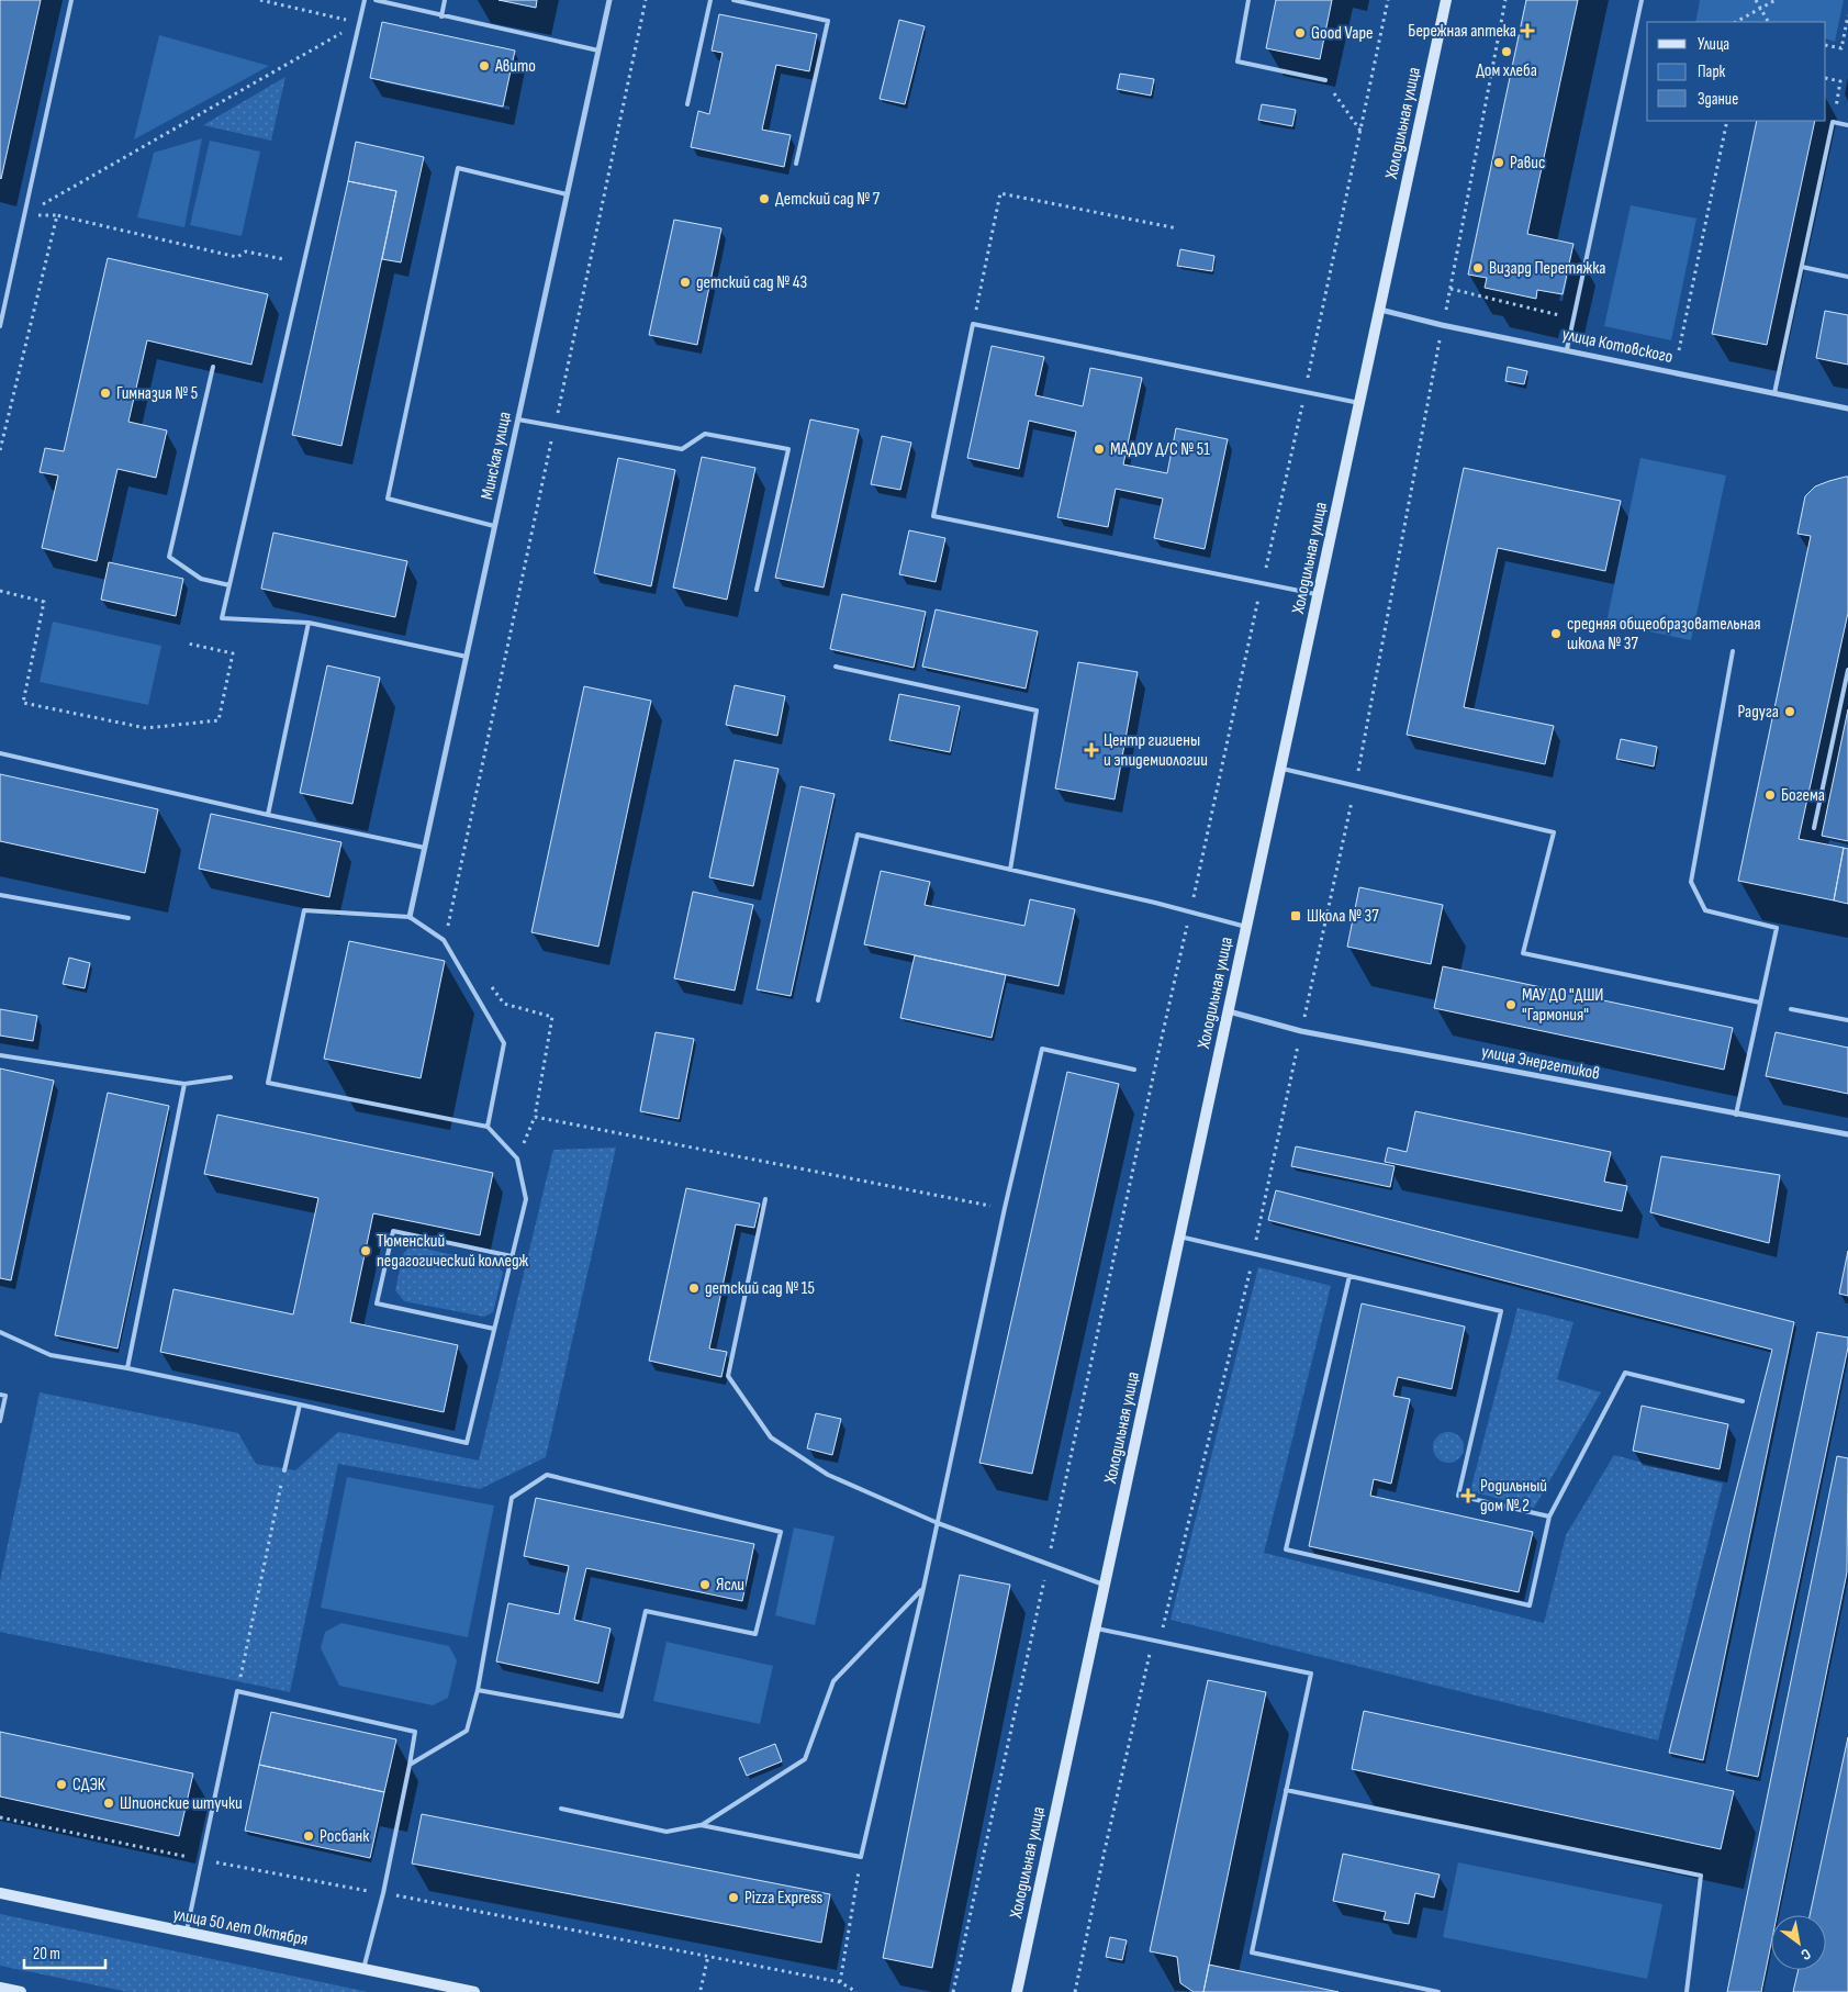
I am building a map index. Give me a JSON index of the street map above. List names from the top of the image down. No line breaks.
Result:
{"streets":{"street":["Холодильная улица","улица Котовского","Минская улица","улица Энергетиков","улица 50 лет Октября"]},"crossings":[["Холодильная улица","улица Котовского"],["Холодильная улица","улица Энергетиков"]],"places":{"health":["Бережная аптека","Центр гигиены и эпидемиологии","Родильный дом № 2"],"other":["Good Vape","Дом хлеба","Авито","Равис","Детский сад № 7","Визард Перетяжка","детский сад № 43","Гимназия № 5","МАДОУ Д/С № 51","средняя общеобразовательная школа № 37","Радуга","Богема","МАУ ДО \"ДШИ \"Гармония\"","Тюменский педагогический колледж","детский сад № 15","Ясли","СДЭК","Шпионские штучки","Росбанк","Pizza Express"],"transit":["Школа № 37"]},"legend":["Улица","Парк","Здание"],"scale_bar":"20 m","north":"bottom right"}
